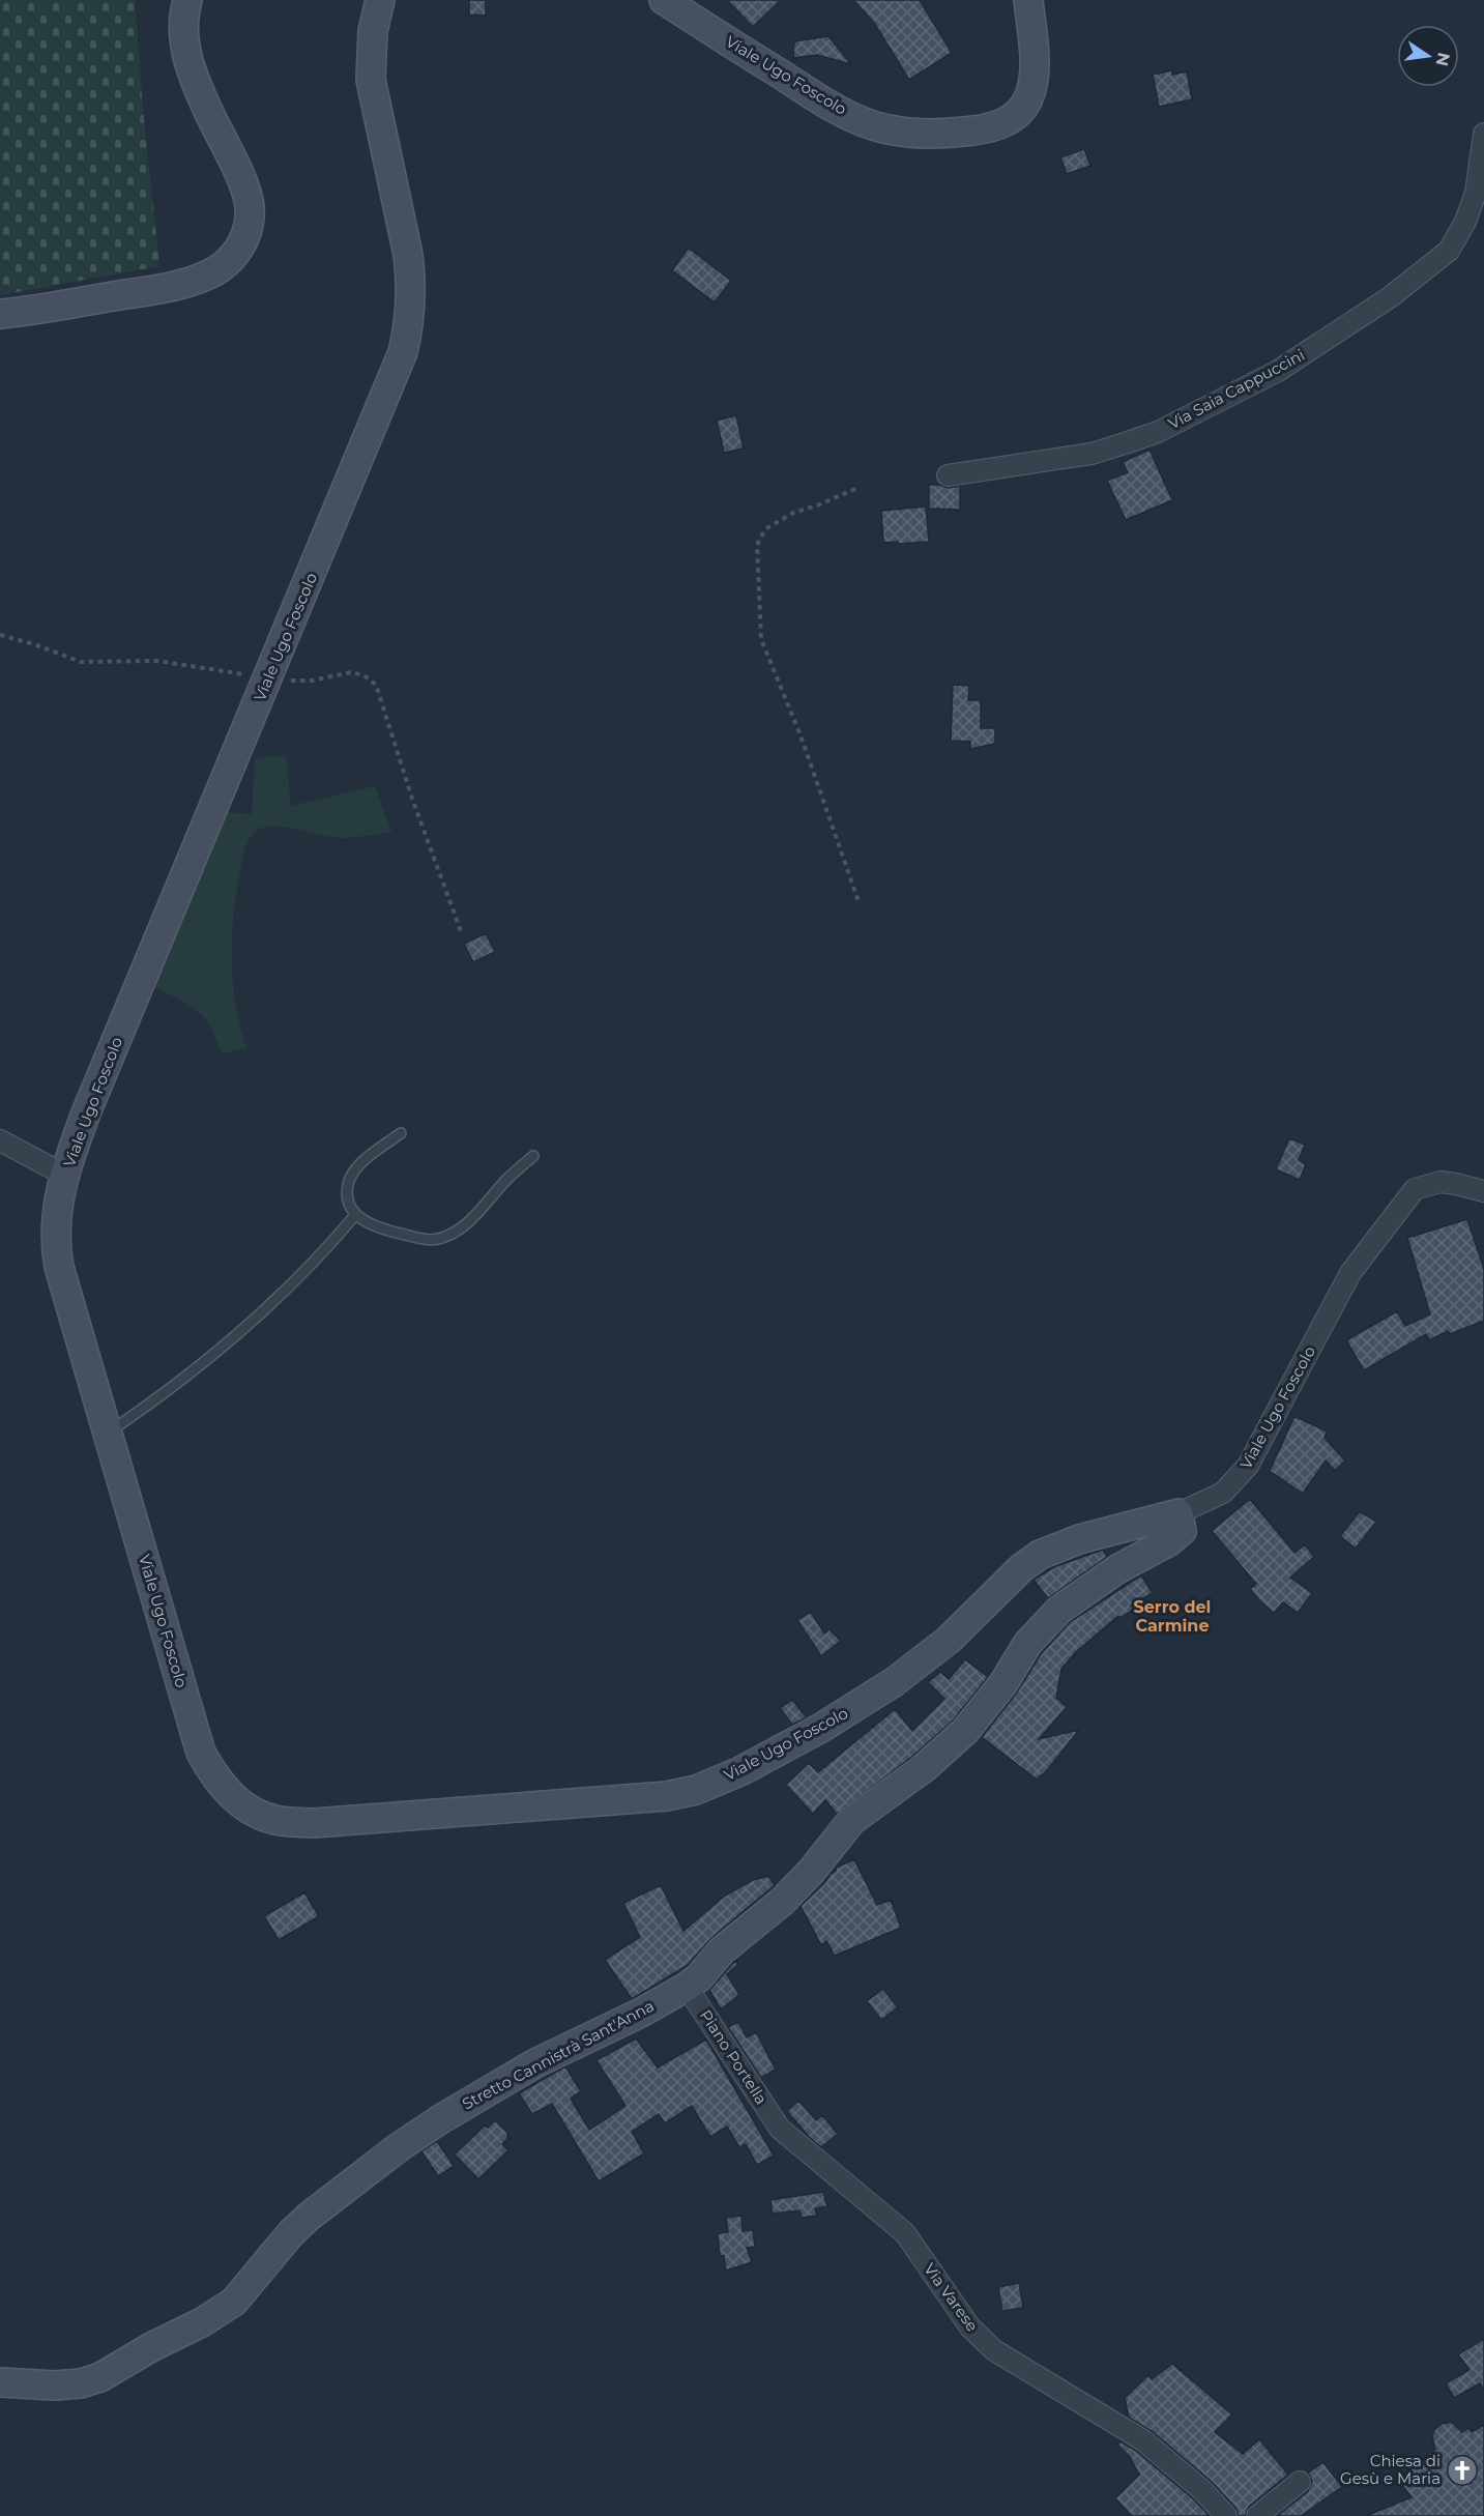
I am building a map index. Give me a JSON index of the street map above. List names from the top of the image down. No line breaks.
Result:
{"streets":{"street":["Viale Ugo Foscolo","Via Saia Cappuccini","Stretto Cannistrà Sant'Anna","Piano Portella","Via Varese"]},"crossings":[["Viale Ugo Foscolo","Stretto Cannistrà Sant'Anna"],["Stretto Cannistrà Sant'Anna","Piano Portella"],["Piano Portella","Via Varese"]],"districts":["Serro del Carmine"],"places":{"church":["Chiesa di Gesù e Maria"]},"north":"right"}
